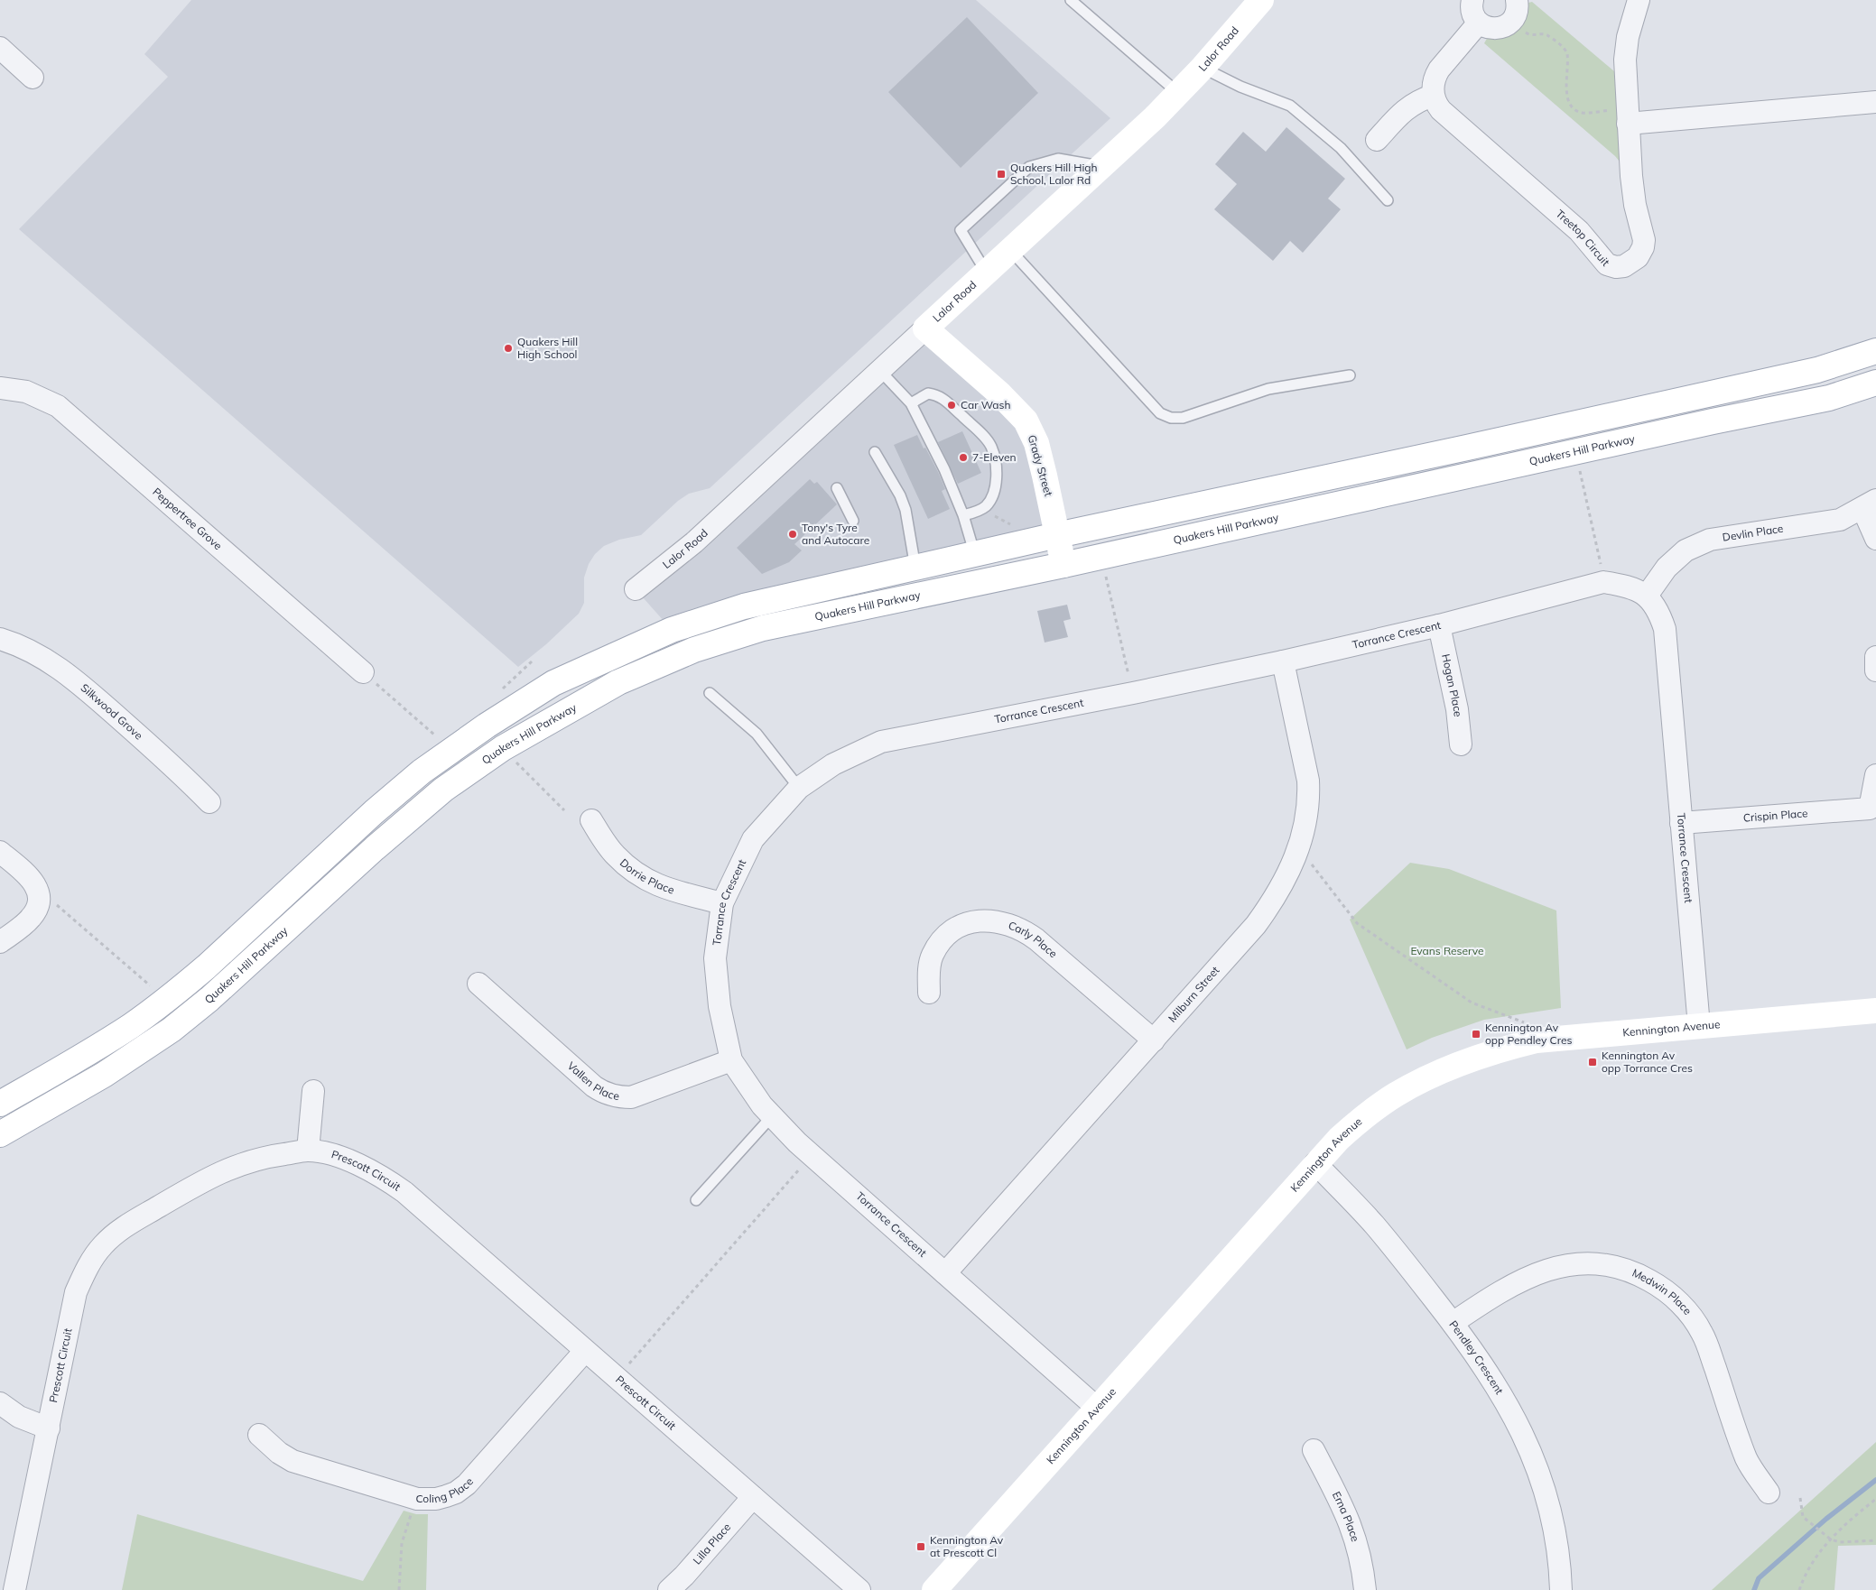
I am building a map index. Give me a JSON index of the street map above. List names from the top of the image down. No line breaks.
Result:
{"streets":{"main road":["Lalor Road","Quakers Hill Parkway","Grady Street","Kennington Avenue"],"street":["Treetop Circuit","Peppertree Grove","Devlin Place","Torrance Crescent","Hogan Place","Silkwood Grove","Crispin Place","Dorrie Place","Carly Place","Milburn Street","Vallen Place","Prescott Circuit","Medwin Place","Pendley Crescent","Coling Place","Erna Place","Lilla Place"]},"crossings":[["Lalor Road","Grady Street"],["Quakers Hill Parkway","Grady Street"],["Devlin Place","Torrance Crescent"],["Torrance Crescent","Hogan Place"],["Torrance Crescent","Crispin Place"],["Torrance Crescent","Dorrie Place"],["Torrance Crescent","Milburn Street"],["Torrance Crescent","Kennington Avenue"],["Torrance Crescent","Vallen Place"],["Carly Place","Milburn Street"],["Kennington Avenue","Pendley Crescent"],["Prescott Circuit","Coling Place"],["Prescott Circuit","Lilla Place"],["Medwin Place","Pendley Crescent"]],"parks":["Evans Reserve"],"places":{"transit":["Quakers Hill High School, Lalor Rd","Kennington Av opp Pendley Cres","Kennington Av opp Torrance Cres","Kennington Av at Prescott Cl"],"other":["Quakers Hill High School","Car Wash","7-Eleven","Tony's Tyre and Autocare"]}}
